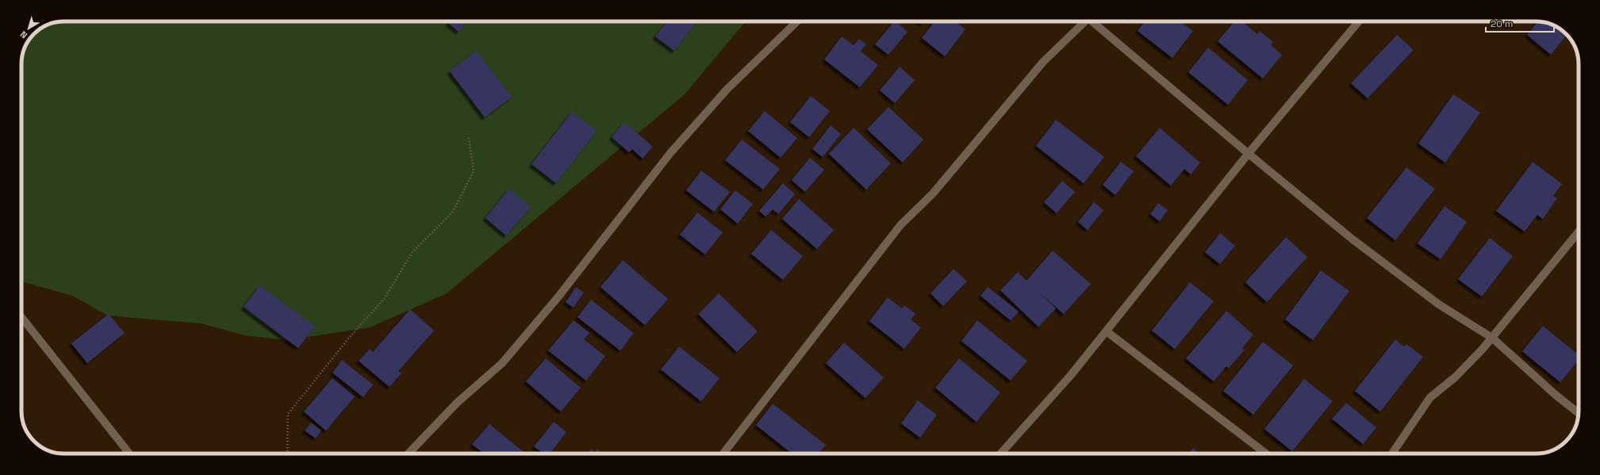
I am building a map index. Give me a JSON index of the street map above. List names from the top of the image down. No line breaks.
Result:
{"scale_bar":"20 m","north":"bottom left"}
